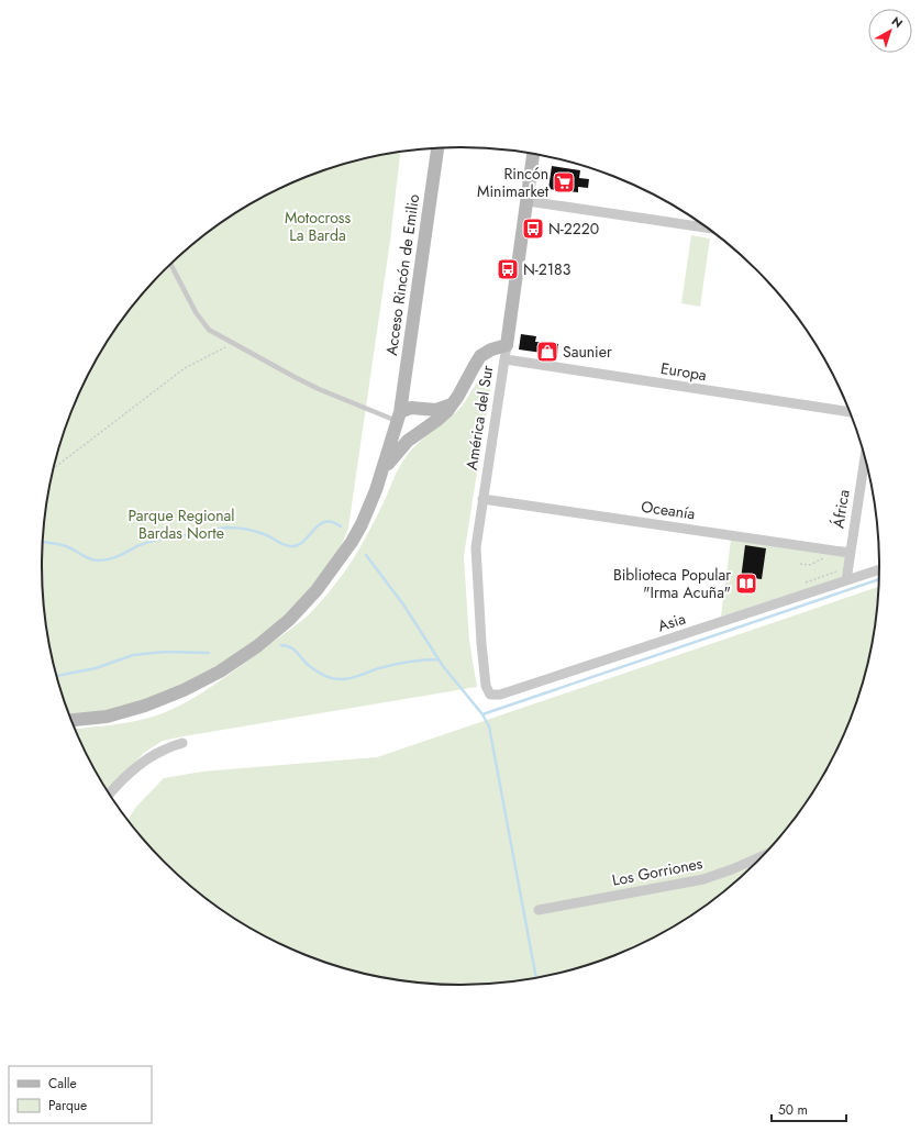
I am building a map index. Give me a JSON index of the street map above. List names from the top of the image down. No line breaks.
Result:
{"streets":{"main road":["Acceso Rincón de Emilio","América del Sur"],"street":["Europa","África","Oceanía","Asia","Los Gorriones"]},"crossings":[["Acceso Rincón de Emilio","América del Sur"],["Europa","América del Sur"],["América del Sur","Oceanía"],["América del Sur","Asia"],["África","Oceanía"],["África","Asia"]],"parks":["Motocross La Barda","Parque Regional Bardas Norte"],"places":{"supermarket":["Rincón Minimarket"],"bus stop":["N-2220","N-2183"],"shop":["Saunier"],"library":["Biblioteca Popular \"Irma Acuña\""]},"legend":["Calle","Parque"],"scale_bar":"50 m","north":"top right"}
